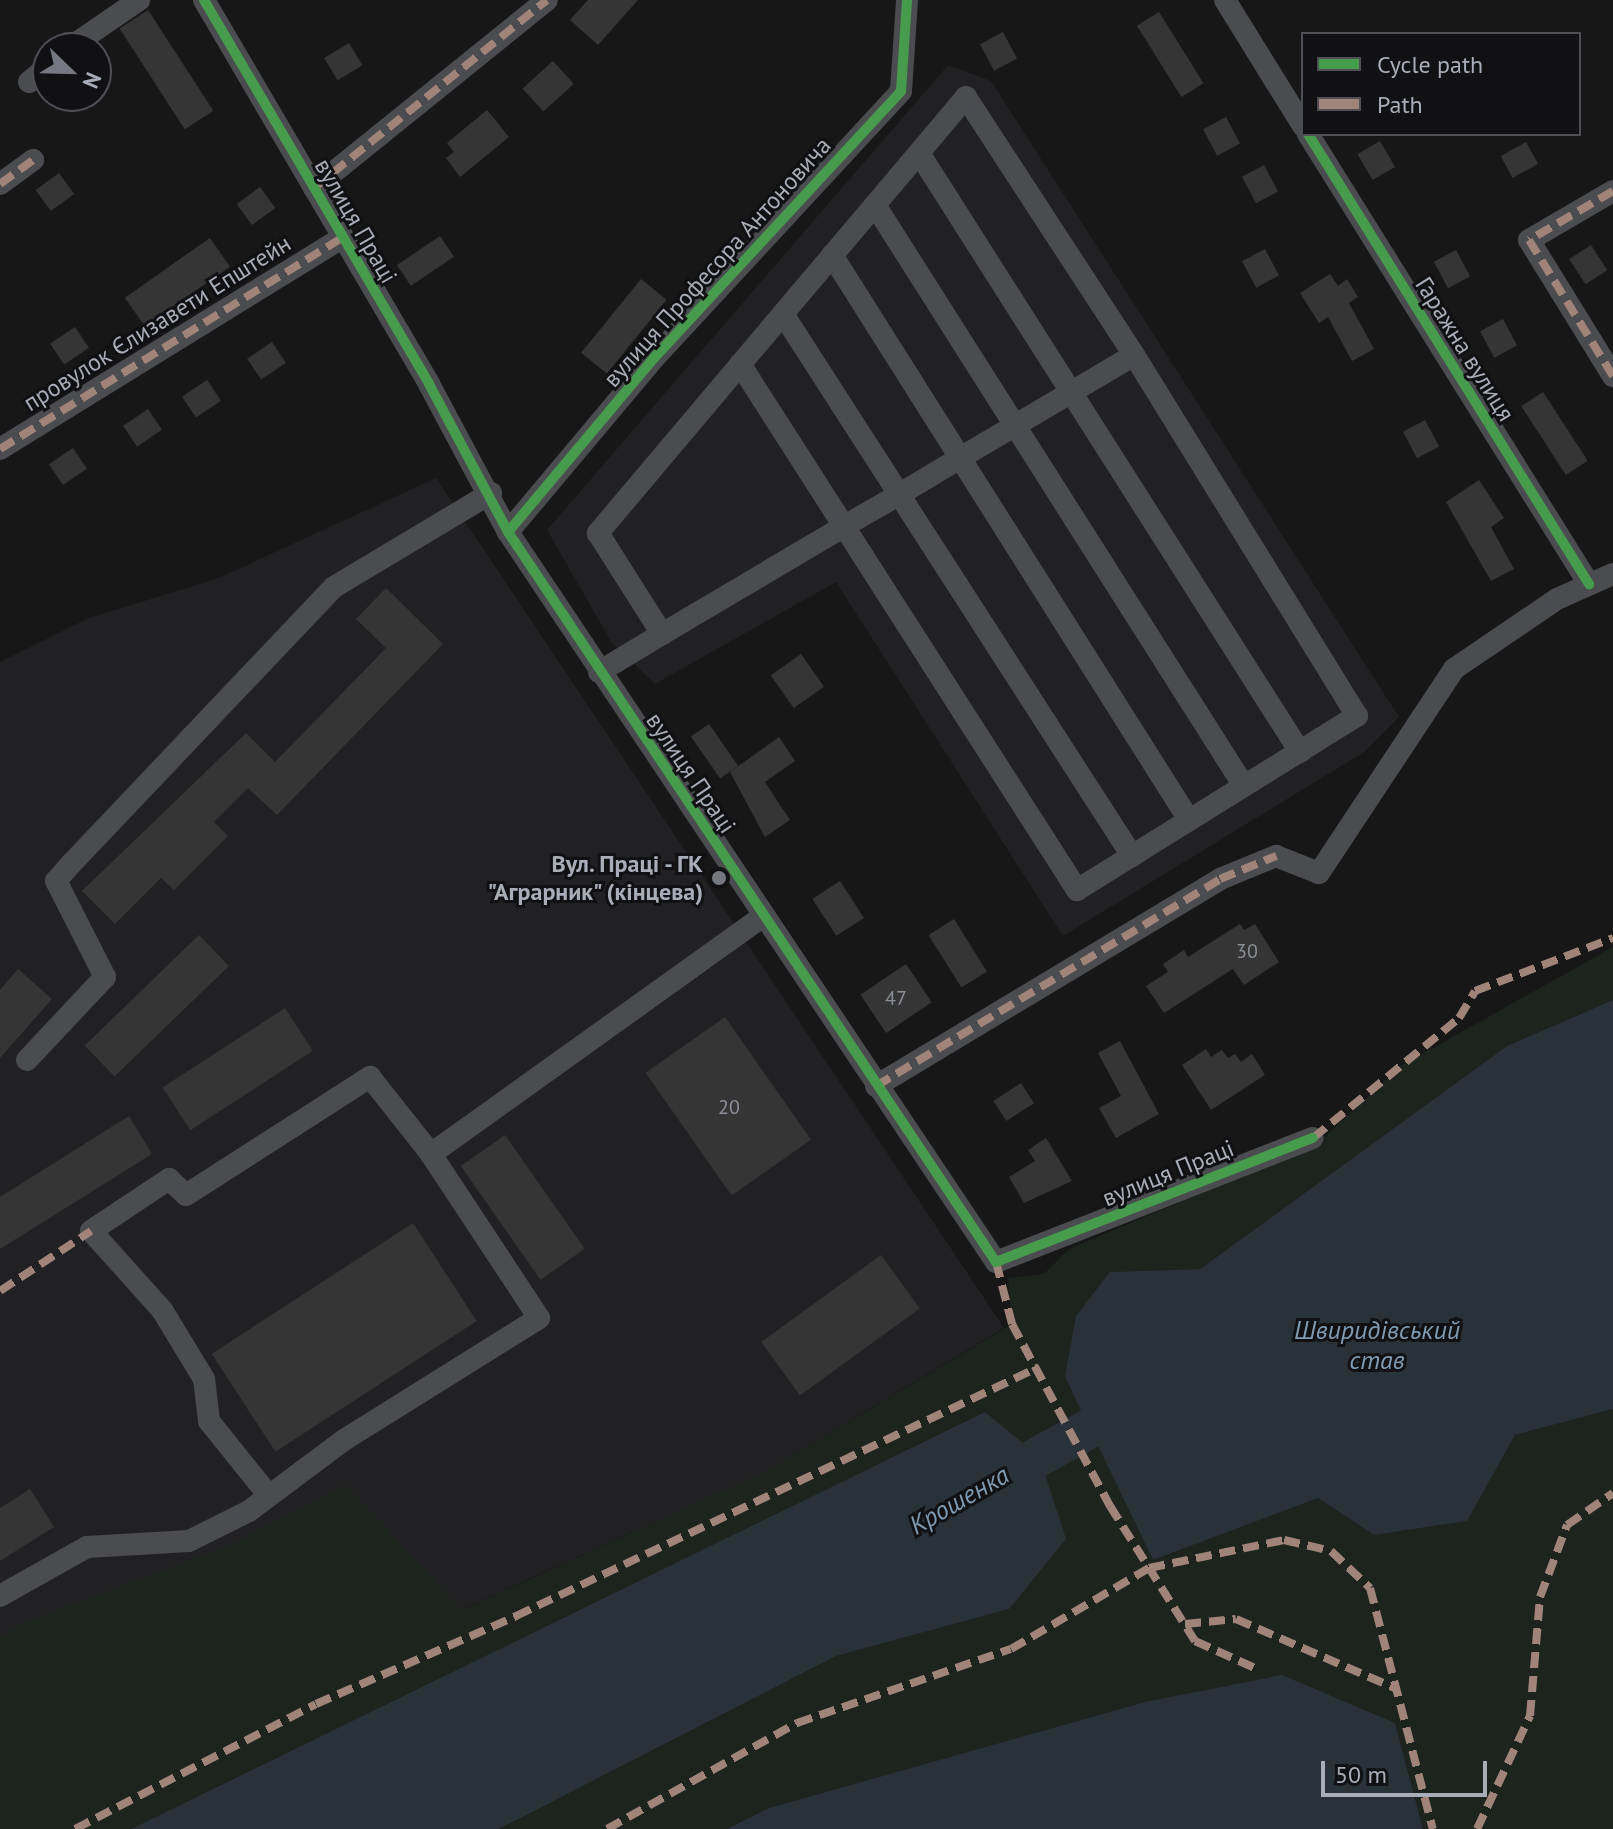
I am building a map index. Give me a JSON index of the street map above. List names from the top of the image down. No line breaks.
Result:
{"streets":{"street":["вулиця Праці","вулиця Професора Антоновича","провулок Єлизавети Епштейн","Гаражна вулиця"]},"crossings":[["вулиця Праці","вулиця Професора Антоновича"],["вулиця Праці","провулок Єлизавети Епштейн"]],"water":["Швиридівський став","Крошенка"],"places":["Вул. Праці - ГК \"Аграрник\" (кінцева)"],"house_numbers":["30","47","20"],"legend":["Cycle path","Path"],"scale_bar":"50 m","north":"bottom right"}
